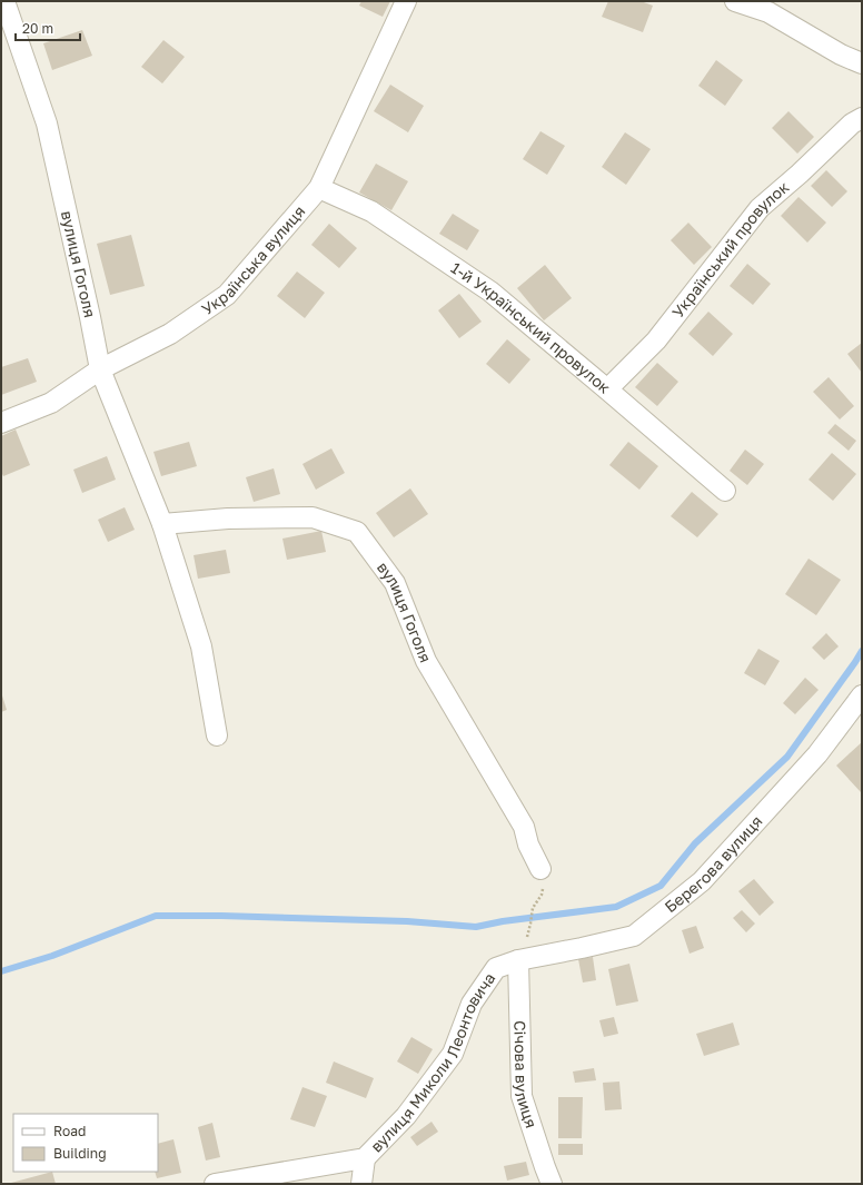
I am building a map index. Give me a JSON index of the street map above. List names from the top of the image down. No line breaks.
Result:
{"streets":{"street":["Український провулок","Українська вулиця","вулиця Гоголя","1-й Український провулок","Берегова вулиця","вулиця Миколи Леонтовича","Січова вулиця"]},"crossings":[["Український провулок","1-й Український провулок"],["Українська вулиця","вулиця Гоголя"],["Українська вулиця","1-й Український провулок"],["Берегова вулиця","вулиця Миколи Леонтовича"],["Берегова вулиця","Січова вулиця"],["вулиця Миколи Леонтовича","Січова вулиця"]],"legend":["Road","Building"],"scale_bar":"20 m"}
